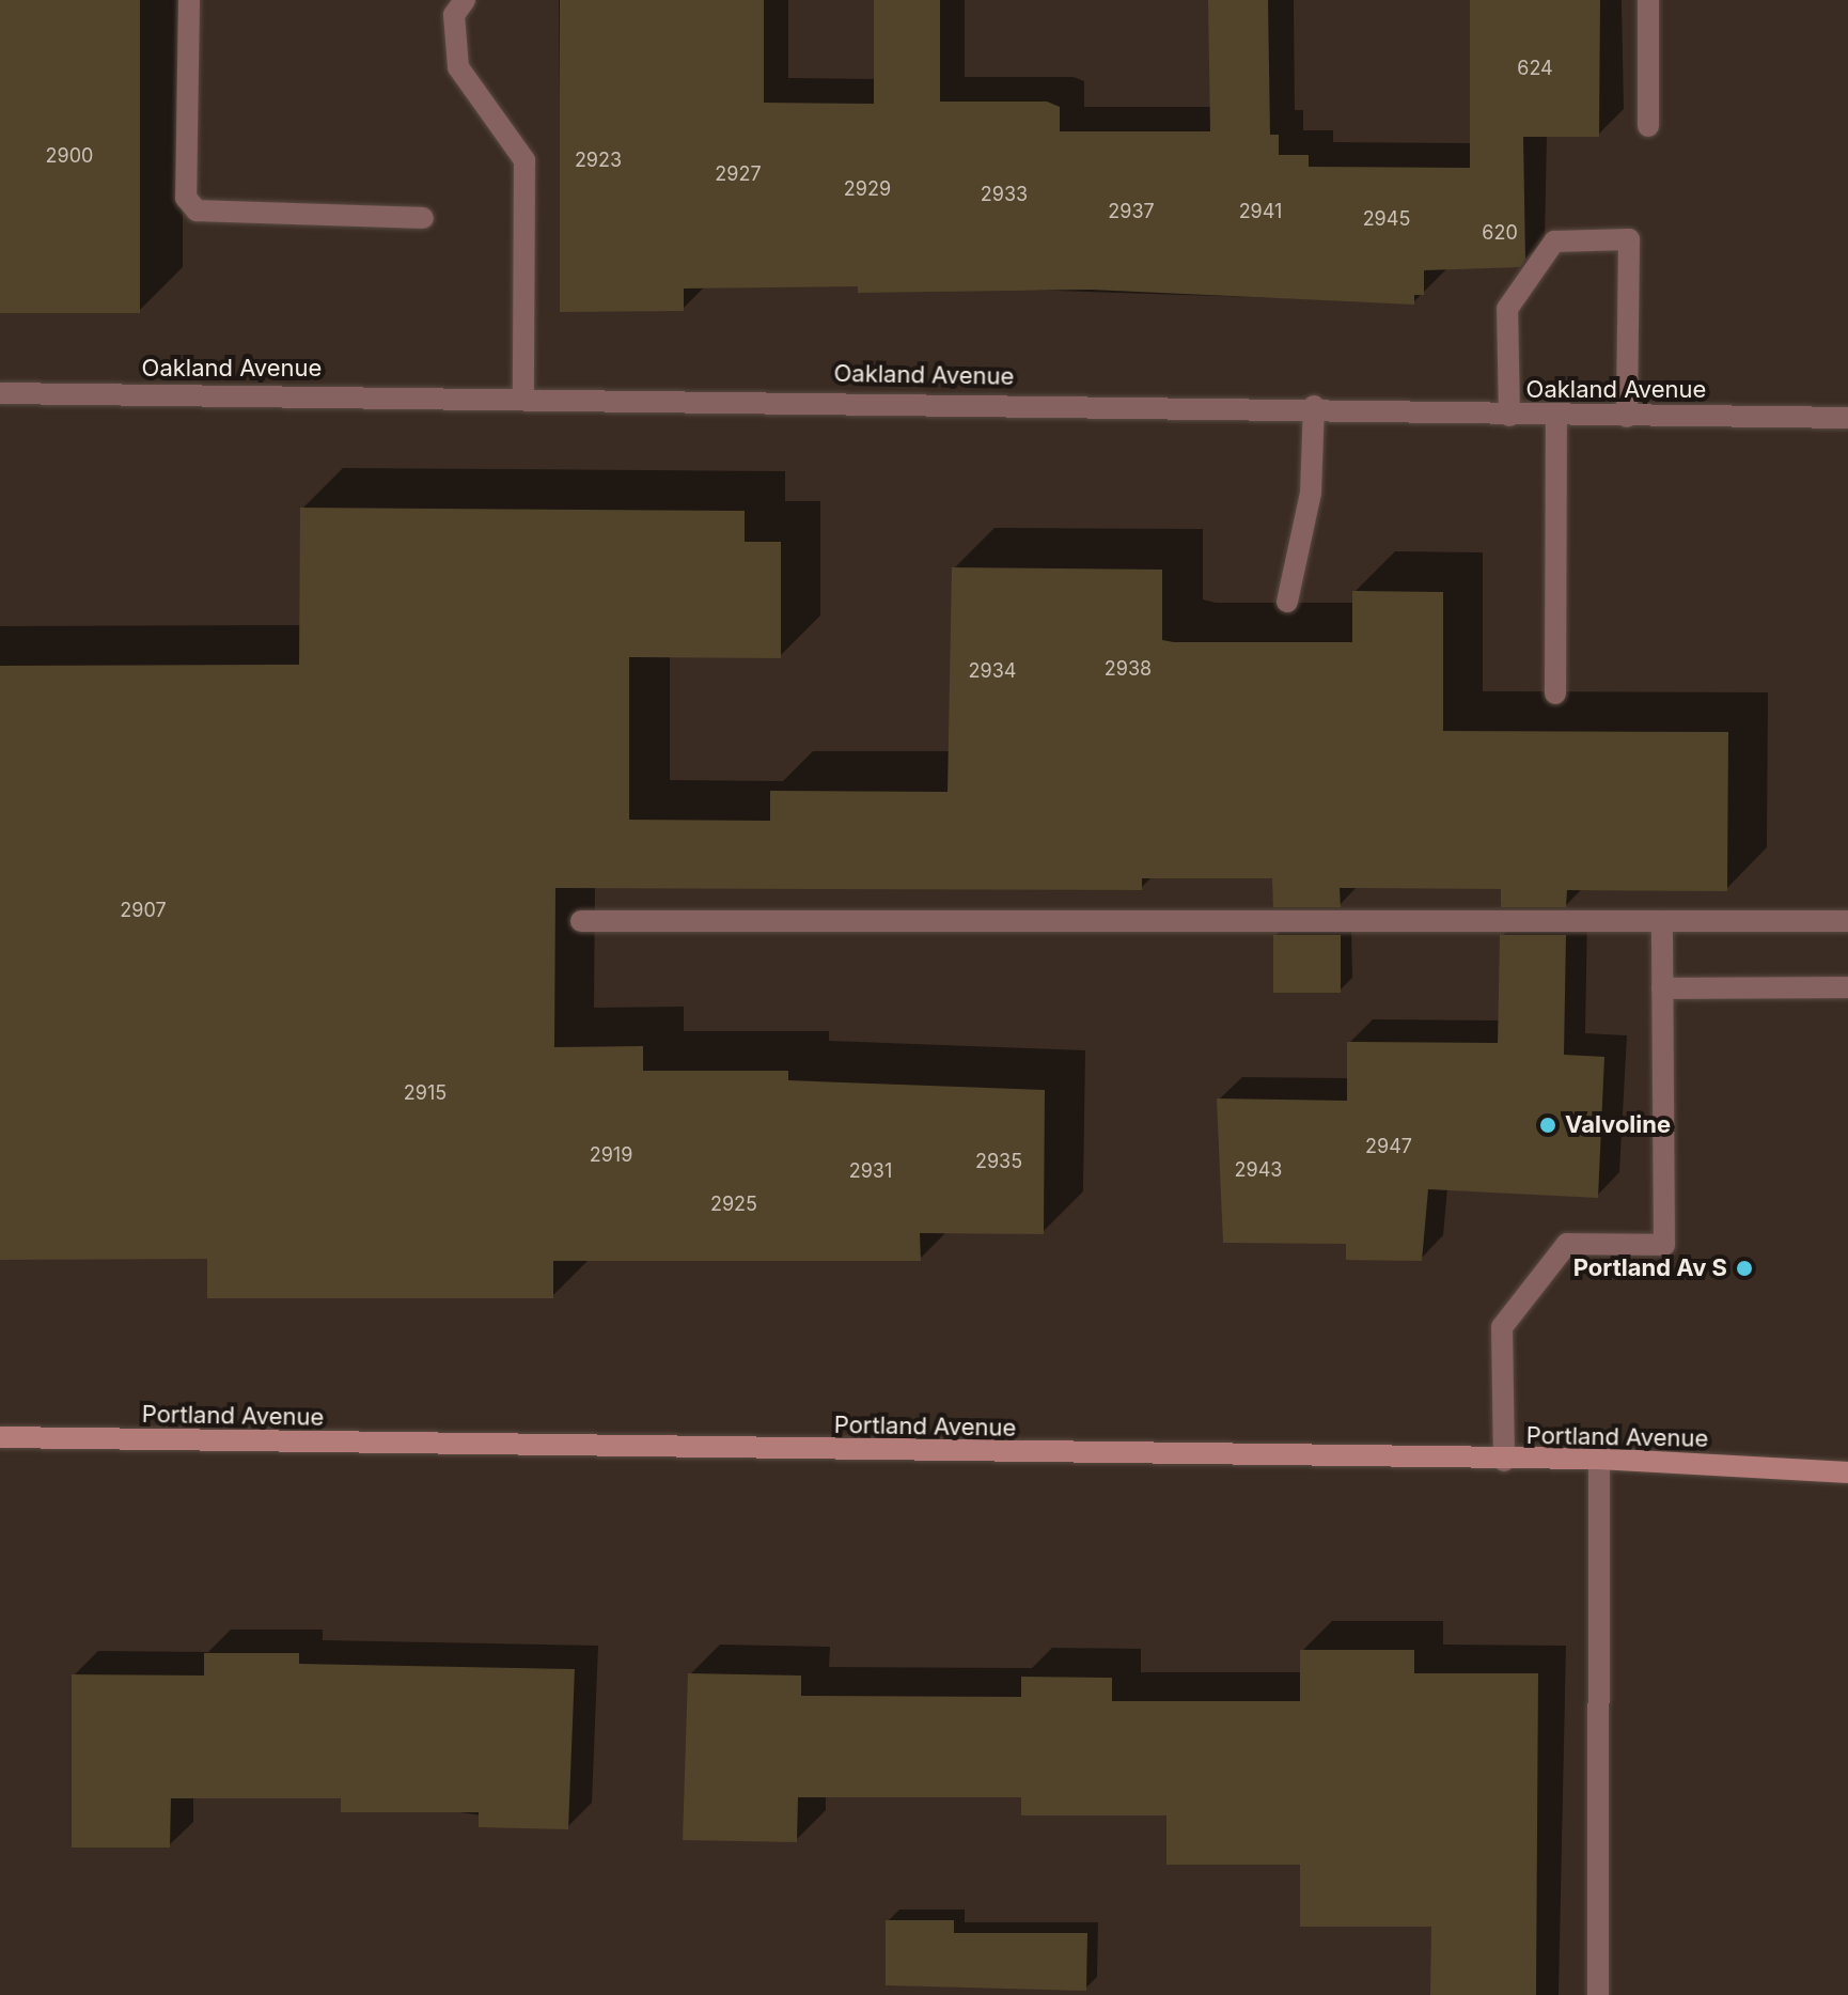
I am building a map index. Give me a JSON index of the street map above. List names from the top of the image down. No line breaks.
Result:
{"streets":{"street":["Oakland Avenue","Portland Avenue"]},"places":["Valvoline","Portland Av S"],"house_numbers":["624","2900","2923","2927","2929","2933","2937","2941","2945","620","2938","2934","2907","2915","2947","2919","2935","2943","2931","2925"]}
